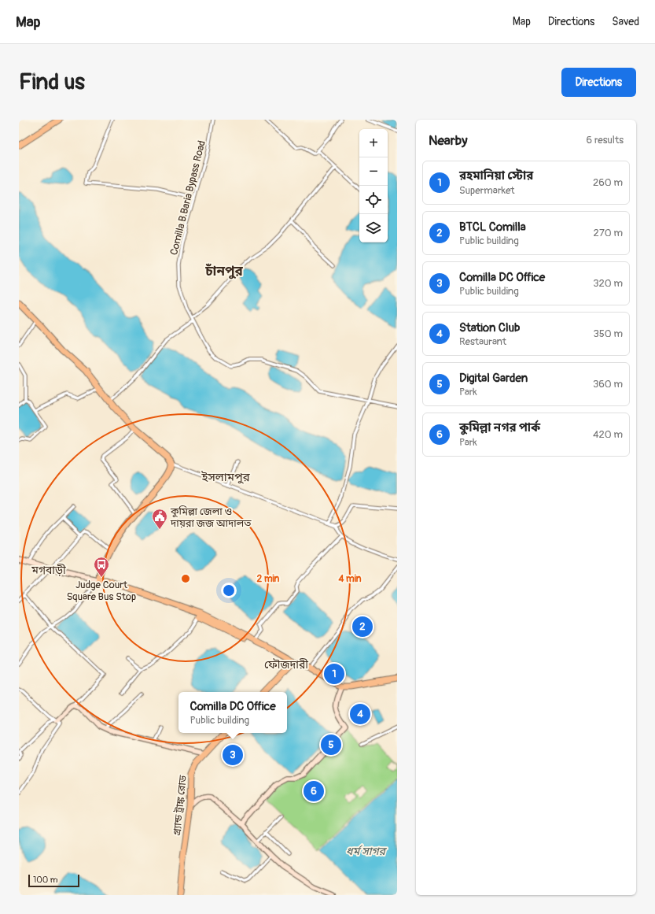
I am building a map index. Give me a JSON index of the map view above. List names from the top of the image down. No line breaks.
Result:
{"streets":{"highway":["গ্র্যান্ড ট্রাঙ্ক রোড"],"street":["Comilla B.Baria Bypass Road"]},"districts":["চাঁনপুর","ইসলামপুর","মগবাড়ী","ফৌজদারী"],"water":["ধর্ম সাগর"],"places":{"public building":["কুমিল্লা জেলা ও দায়রা জজ আদালত"],"bus stop":["Judge Court Square Bus Stop"]},"scale_bar":"100 m","page":{"header":"Map","nav":["Map","Directions","Saved"],"buttons":"Directions","title":"Find us","heading":["Nearby","6 results"],"map_buttons":["+","−"],"list":[{"mark":"1","name":"রহমানিয়া স্টোর","note":"Supermarket","value":"260 m"},{"mark":"2","name":"BTCL Comilla","note":"Public building","value":"270 m"},{"mark":"3","name":"Comilla DC Office","note":"Public building","value":"320 m"},{"mark":"4","name":"Station Club","note":"Restaurant","value":"350 m"},{"mark":"5","name":"Digital Garden","note":"Park","value":"360 m"},{"mark":"6","name":"কুমিল্লা নগর পার্ক","note":"Park","value":"420 m"}],"pins":["2","1","4","5","3","6"],"popup":["Comilla DC Office","Public building"],"scale":"100 m"},"rings":["2 min","4 min"]}
